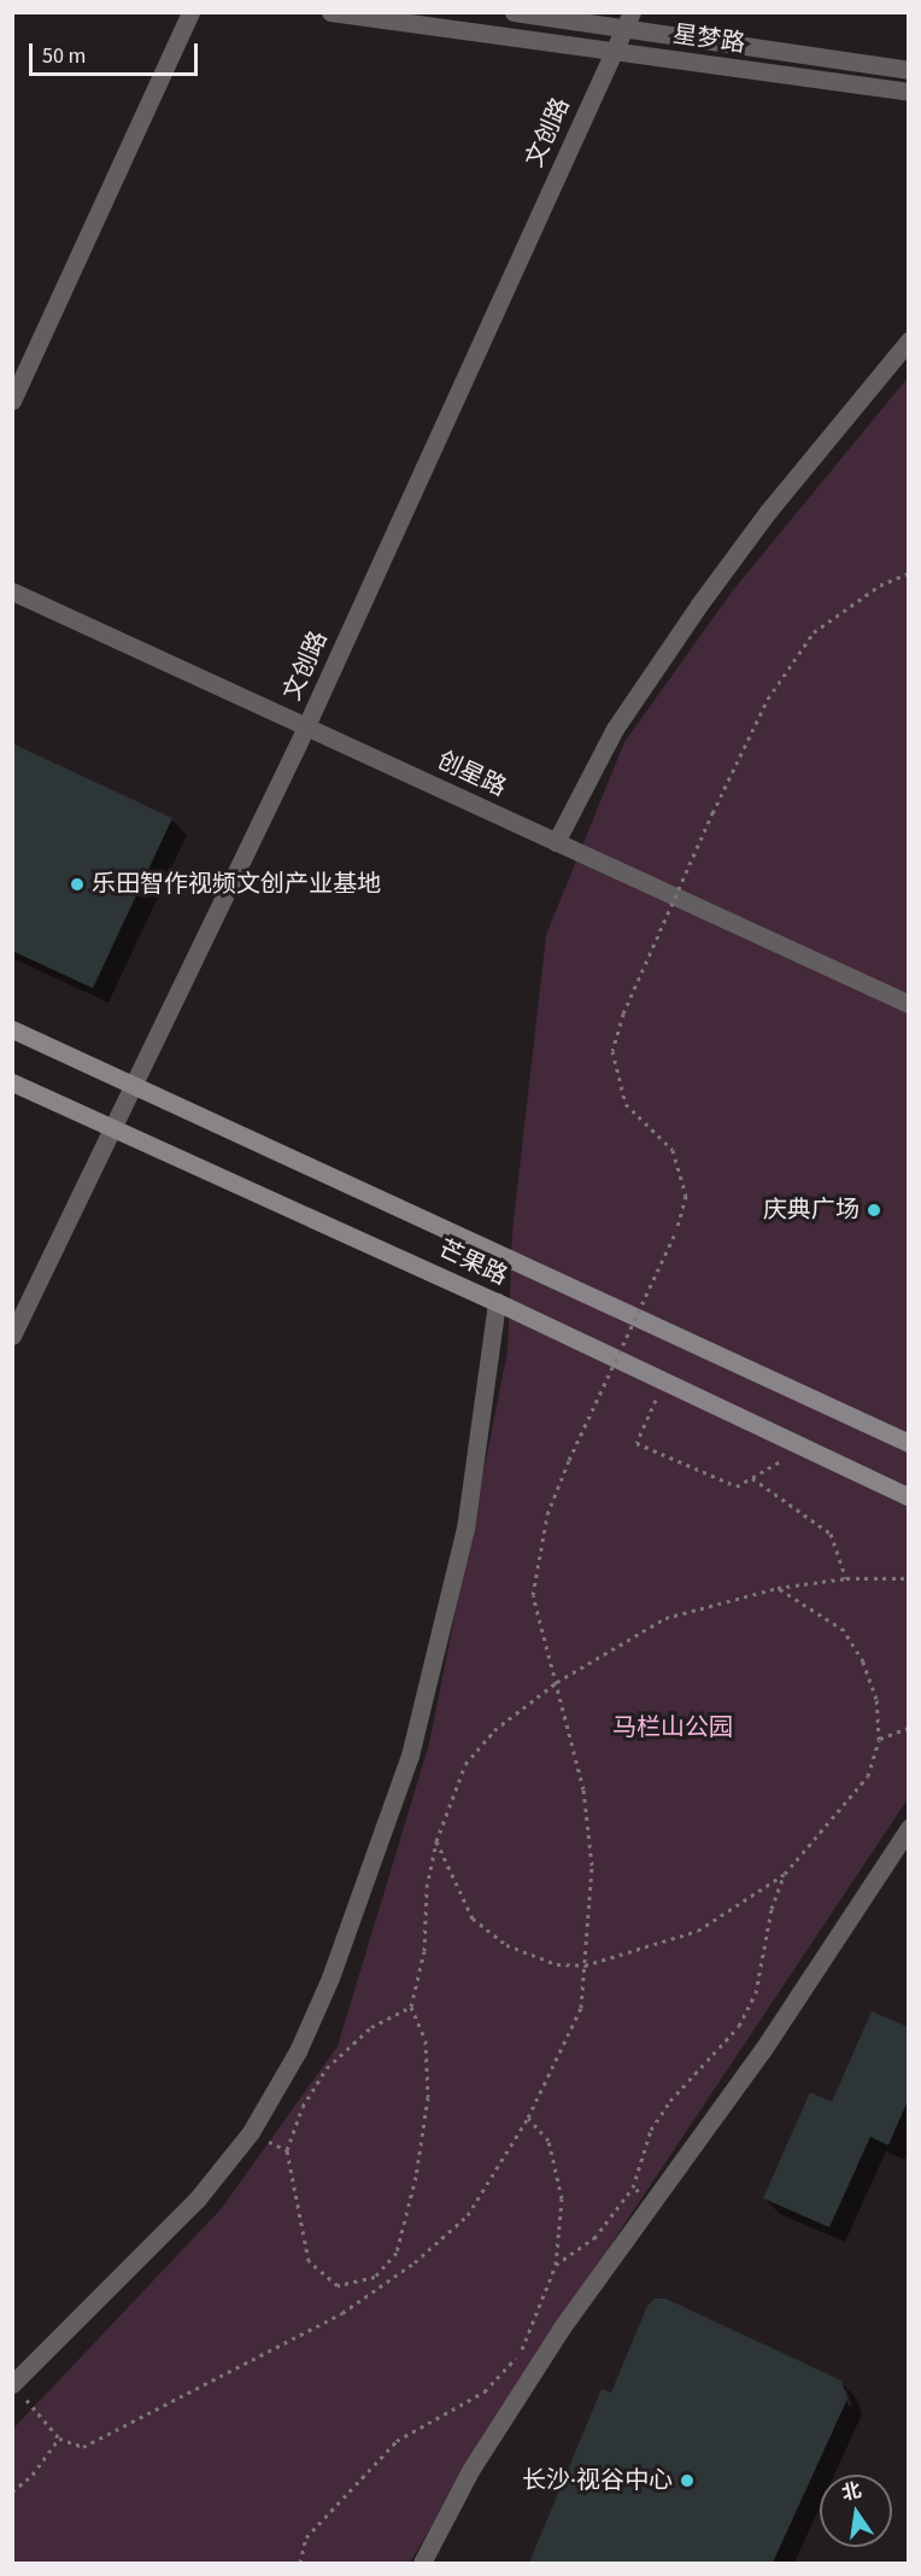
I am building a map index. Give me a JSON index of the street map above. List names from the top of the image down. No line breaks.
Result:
{"streets":{"main road":["芒果路"],"street":["星梦路","文创路","创星路"]},"crossings":[["星梦路","文创路"],["文创路","创星路"],["文创路","芒果路"]],"parks":["马栏山公园"],"places":["乐田智作视频文创产业基地","庆典广场","长沙·视谷中心"],"scale_bar":"50 m","north":"top"}
